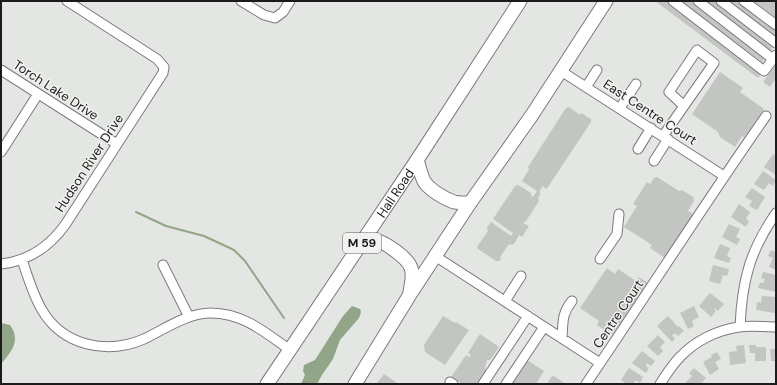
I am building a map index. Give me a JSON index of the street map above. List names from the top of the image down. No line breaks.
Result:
{"streets":{"highway":["Hall Road","M 59"],"street":["Torch Lake Drive","East Centre Court","Hudson River Drive","Centre Court"]},"crossings":[["Torch Lake Drive","Hudson River Drive"],["East Centre Court","Centre Court"]]}
